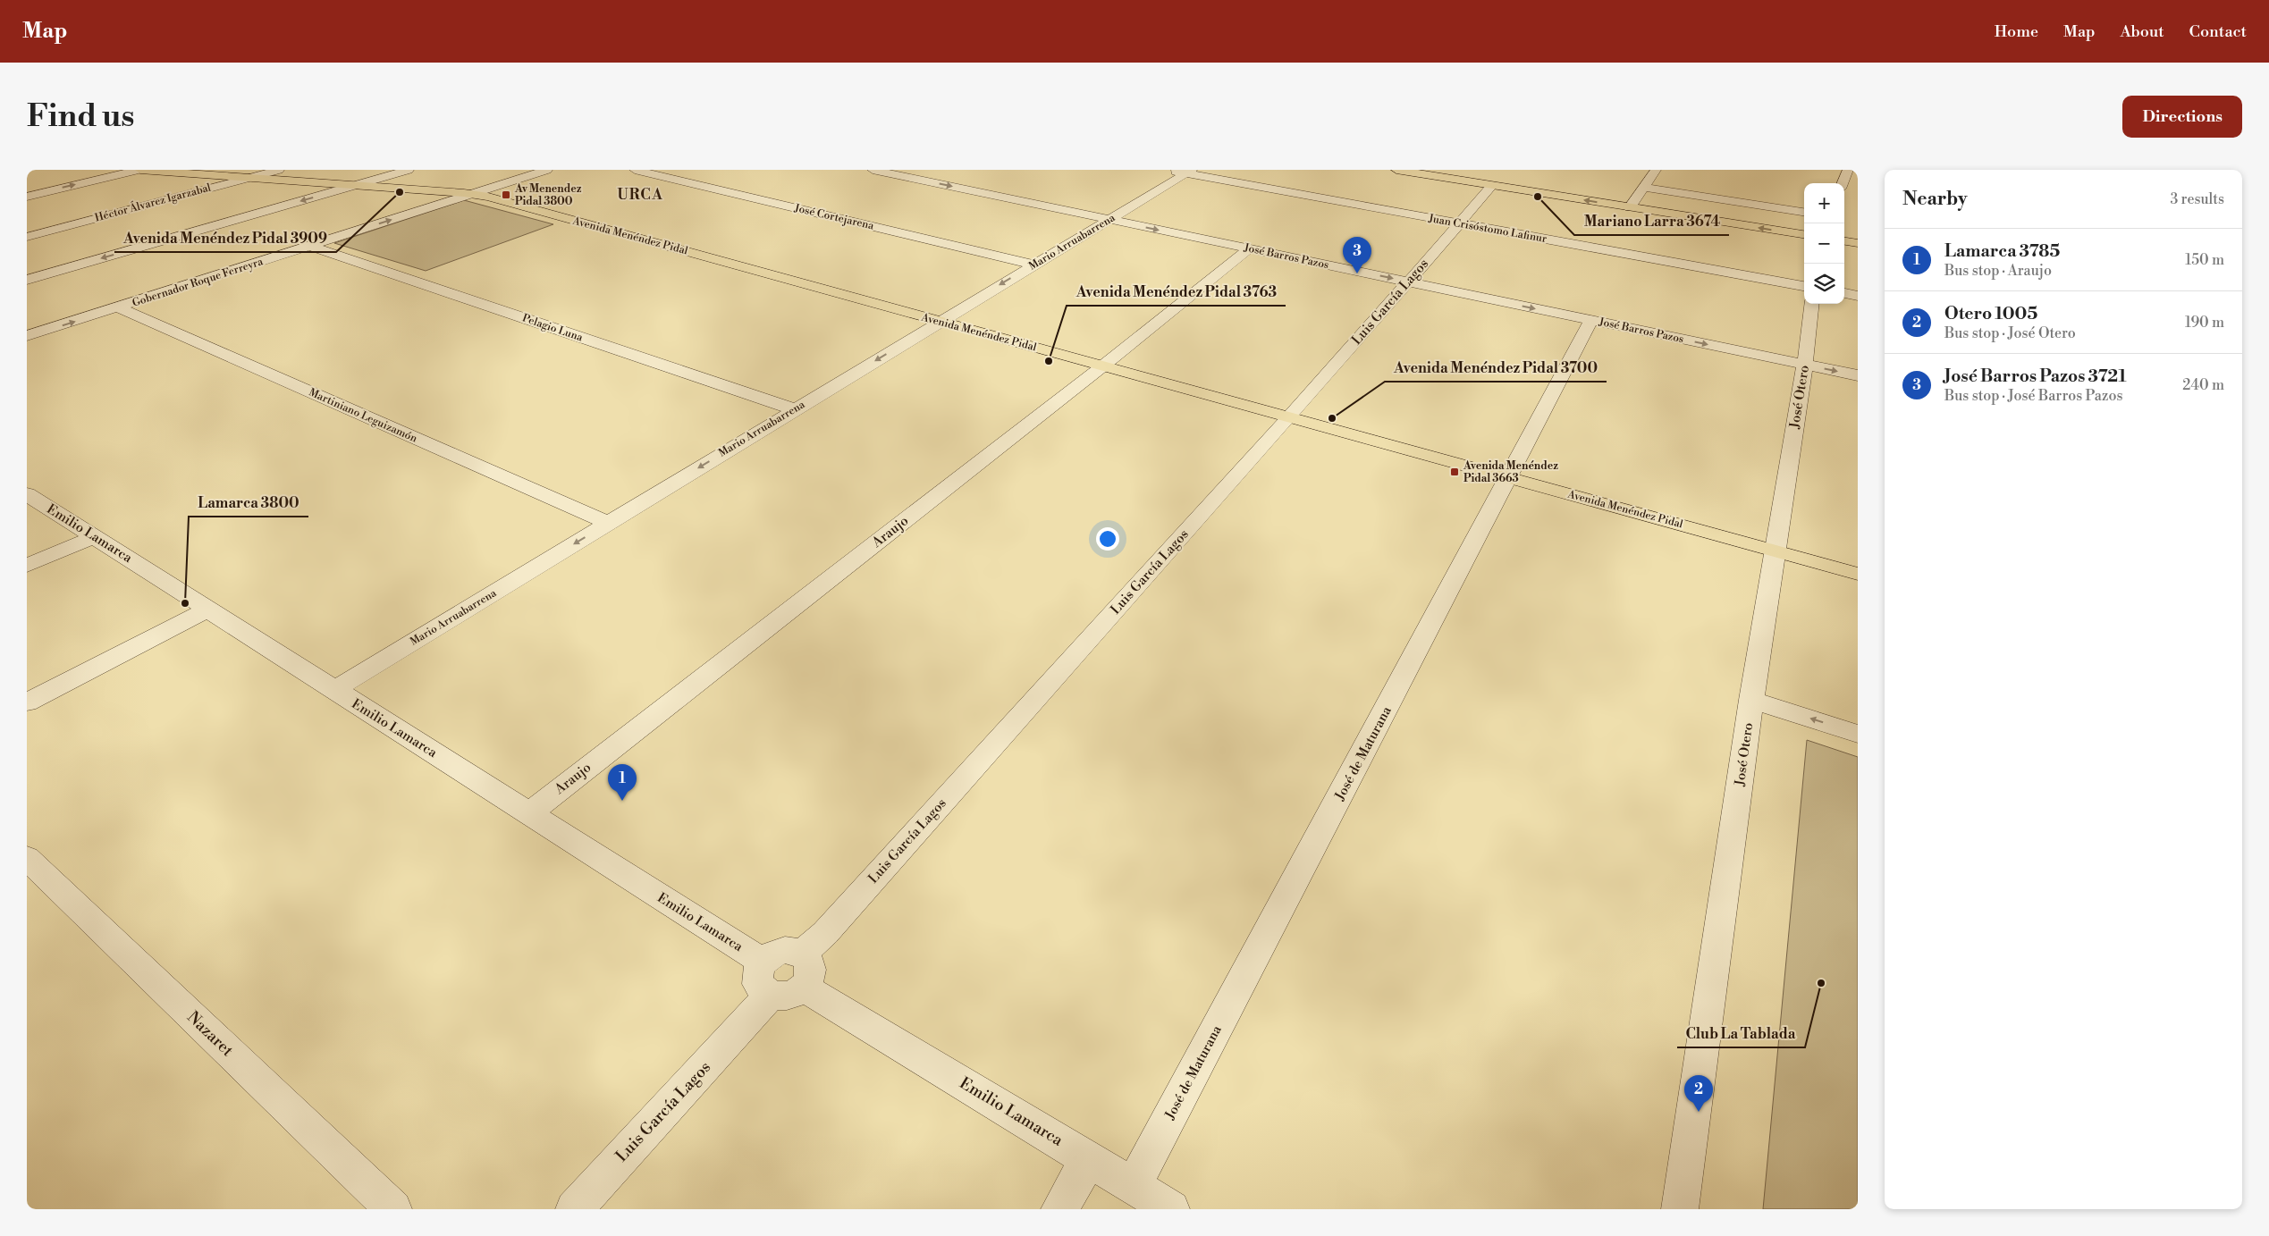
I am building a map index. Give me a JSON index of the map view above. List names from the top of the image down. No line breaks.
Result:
{"streets":{"main road":["Avenida Menéndez Pidal"],"street":["Héctor Álvarez Igarzabal","José Cortejarena","Juan Crisóstomo Lafinur","Mario Arruabarrena","José Barros Pazos","Gobernador Roque Ferreyra","Luis García Lagos","Pelagio Luna","José Otero","Martiniano Leguizamón","Araujo","Emilio Lamarca","José de Maturana","Nazaret"]},"crossings":[["Héctor Álvarez Igarzabal","Avenida Menéndez Pidal"],["José Cortejarena","Mario Arruabarrena"],["Juan Crisóstomo Lafinur","Mario Arruabarrena"],["Juan Crisóstomo Lafinur","Luis García Lagos"],["Avenida Menéndez Pidal","Mario Arruabarrena"],["Avenida Menéndez Pidal","Gobernador Roque Ferreyra"],["Avenida Menéndez Pidal","Luis García Lagos"],["Avenida Menéndez Pidal","José Otero"],["Avenida Menéndez Pidal","Araujo"],["Avenida Menéndez Pidal","José de Maturana"],["Mario Arruabarrena","José Barros Pazos"],["Mario Arruabarrena","Pelagio Luna"],["Mario Arruabarrena","Martiniano Leguizamón"],["Mario Arruabarrena","Emilio Lamarca"],["José Barros Pazos","Luis García Lagos"],["José Barros Pazos","José Otero"],["José Barros Pazos","Araujo"],["José Barros Pazos","José de Maturana"],["Gobernador Roque Ferreyra","Pelagio Luna"],["Gobernador Roque Ferreyra","Martiniano Leguizamón"],["Luis García Lagos","Emilio Lamarca"],["Araujo","Emilio Lamarca"],["Emilio Lamarca","José de Maturana"]],"one_way":["Mario Arruabarrena","José Barros Pazos"],"districts":["URCA"],"places":{"other":["Avenida Menéndez Pidal 3909","Mariano Larra 3674","Avenida Menéndez Pidal 3763","Avenida Menéndez Pidal 3700","Lamarca 3800","Club La Tablada"],"transit":["Av Menendez Pidal 3800","Avenida Menéndez Pidal 3663"]},"page":{"header":"Map","nav":["Home","Map","About","Contact"],"buttons":"Directions","title":"Find us","heading":["Nearby","3 results"],"map_buttons":["+","−"],"list":[{"mark":"1","name":"Lamarca 3785","note":"Bus stop · Araujo","value":"150 m"},{"mark":"2","name":"Otero 1005","note":"Bus stop · José Otero","value":"190 m"},{"mark":"3","name":"José Barros Pazos 3721","note":"Bus stop · José Barros Pazos","value":"240 m"}],"pins":["3","1","2"]}}
